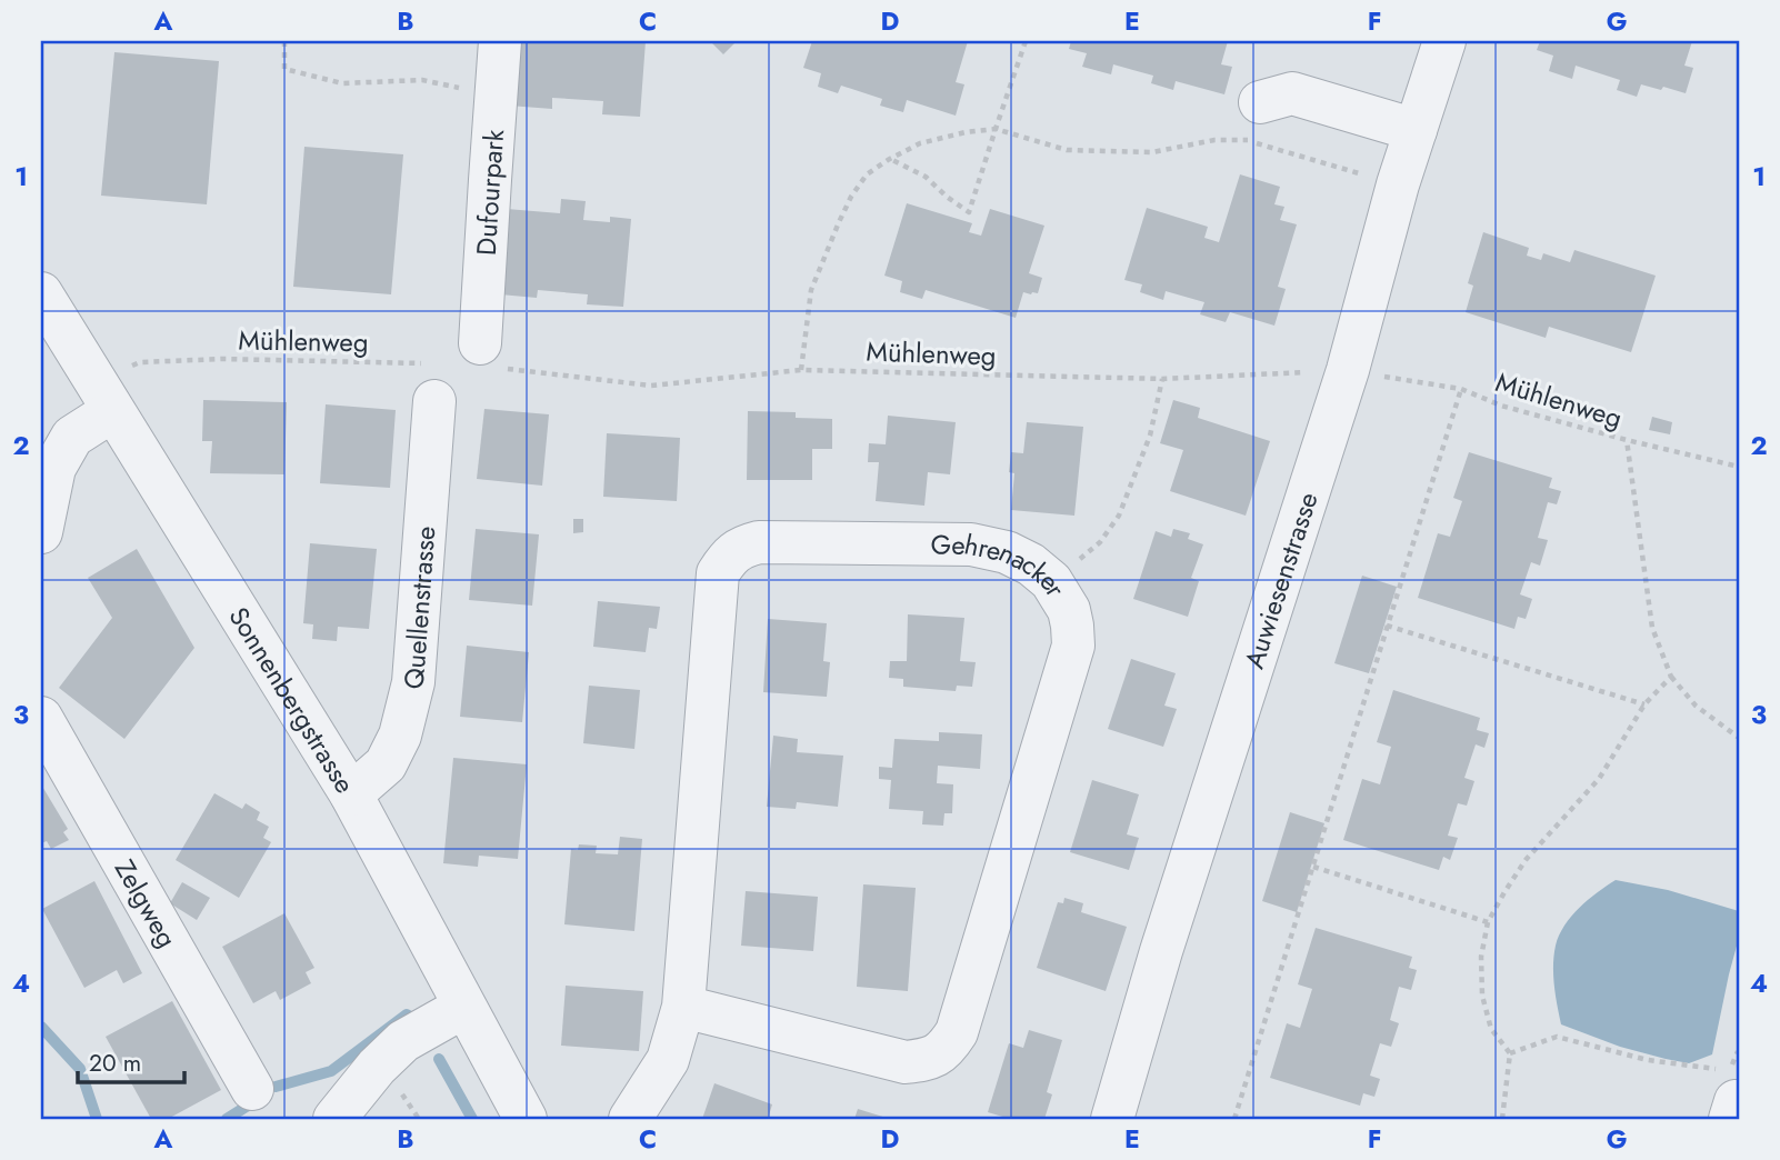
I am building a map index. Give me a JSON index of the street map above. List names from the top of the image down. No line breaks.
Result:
{"streets":{"street":["Dufourpark","Gehrenacker","Auwiesenstrasse","Quellenstrasse","Sonnenbergstrasse","Zelgweg"],"path":["Mühlenweg"]},"crossings":[["Dufourpark","Mühlenweg"],["Mühlenweg","Auwiesenstrasse"],["Mühlenweg","Quellenstrasse"],["Quellenstrasse","Sonnenbergstrasse"]],"scale_bar":"20 m","grid":{"columns":["A","B","C","D","E","F","G"],"rows":["1","2","3","4"]}}
